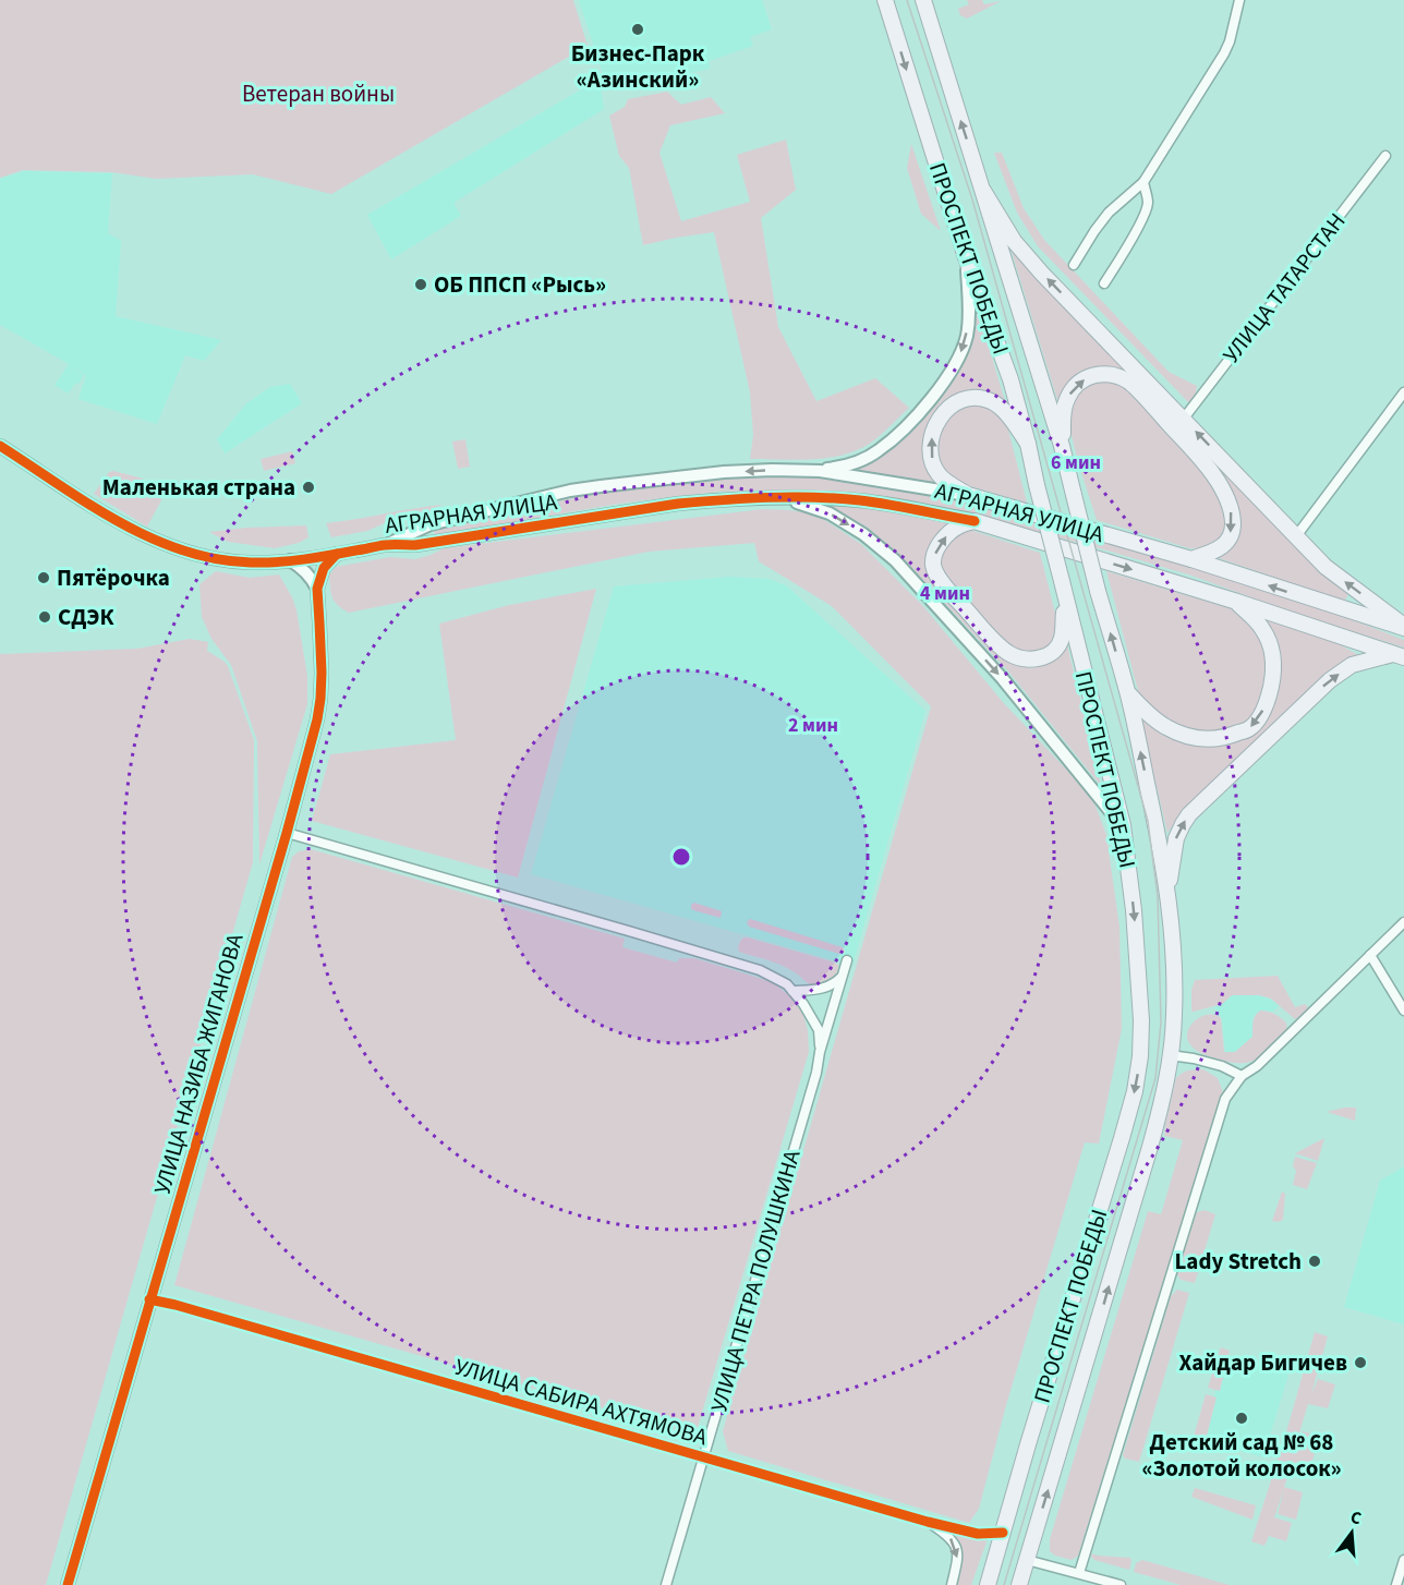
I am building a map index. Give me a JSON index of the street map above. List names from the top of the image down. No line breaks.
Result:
{"streets":{"main road":["ПРОСПЕКТ ПОБЕДЫ","АГРАРНАЯ УЛИЦА"],"street":["УЛИЦА ТАТАРСТАН","УЛИЦА НАЗИБА ЖИГАНОВА","УЛИЦА ПЕТРА ПОЛУШКИНА","УЛИЦА САБИРА АХТЯМОВА"]},"crossings":[["ПРОСПЕКТ ПОБЕДЫ","УЛИЦА САБИРА АХТЯМОВА"],["УЛИЦА НАЗИБА ЖИГАНОВА","УЛИЦА САБИРА АХТЯМОВА"],["УЛИЦА ПЕТРА ПОЛУШКИНА","УЛИЦА САБИРА АХТЯМОВА"]],"parks":["Ветеран войны"],"places":["Бизнес-Парк «Азинский»","ОБ ППСП «Рысь»","Маленькая страна","Пятёрочка","СДЭК","Lady Stretch","Хайдар Бигичев","Детский сад № 68 «Золотой колосок»"],"north":"top","rings":["6 мин","4 мин","2 мин"]}
